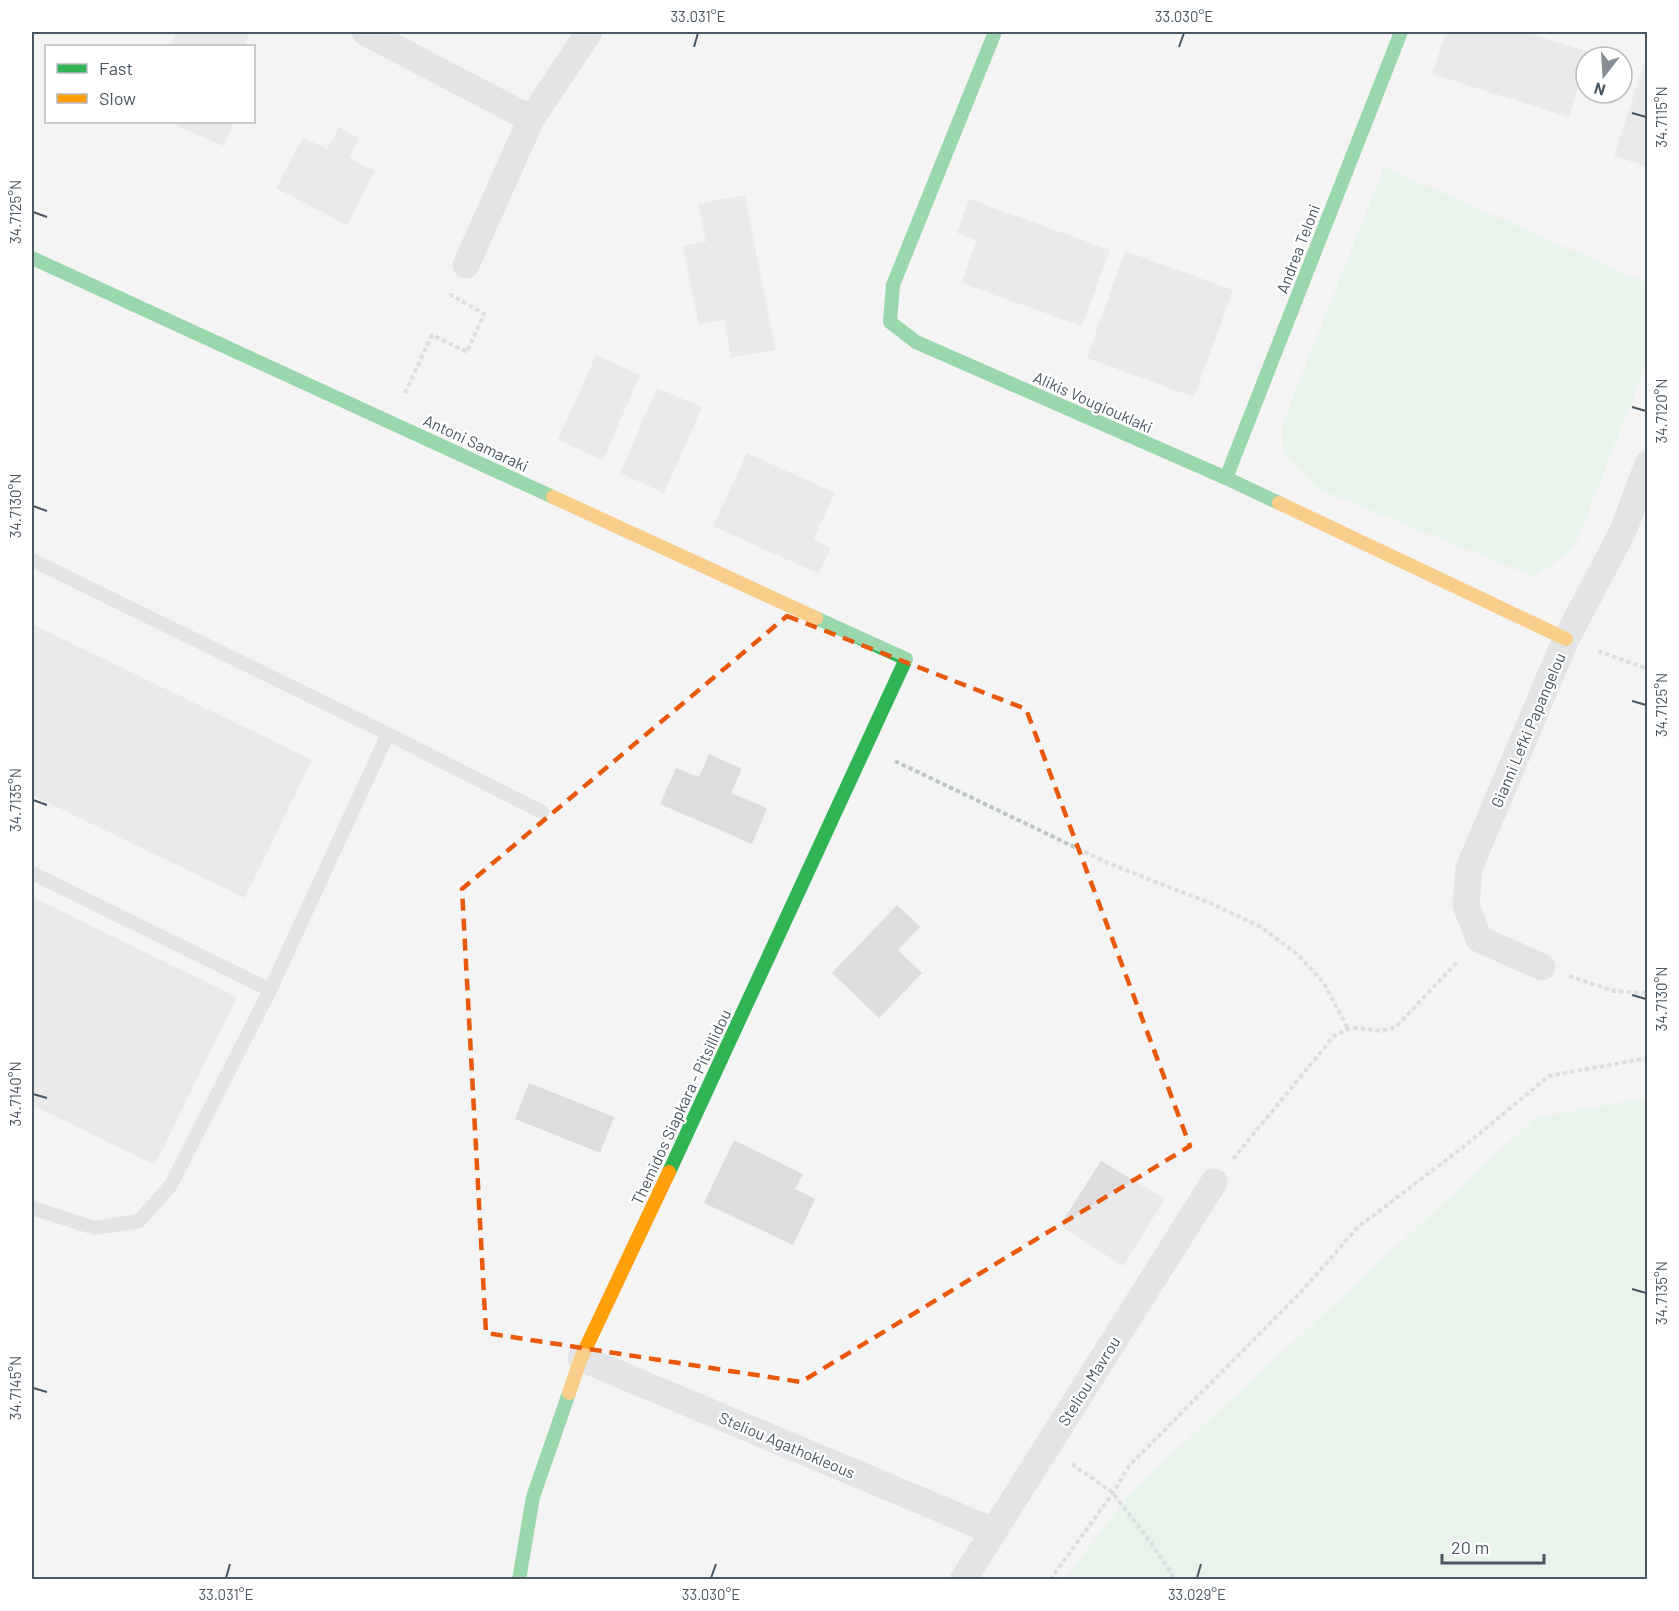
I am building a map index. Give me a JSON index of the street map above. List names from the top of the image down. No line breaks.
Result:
{"streets":{"street":["Andrea Teloni","Alikis Vougiouklaki","Antoni Samaraki","Gianni Lefki Papangelou","Themidos Siapkara - Pitsillidou","Steliou Mavrou","Steliou Agathokleous"]},"crossings":[["Andrea Teloni","Alikis Vougiouklaki"],["Alikis Vougiouklaki","Gianni Lefki Papangelou"],["Antoni Samaraki","Themidos Siapkara - Pitsillidou"],["Themidos Siapkara - Pitsillidou","Steliou Agathokleous"],["Steliou Mavrou","Steliou Agathokleous"]],"legend":["Fast","Slow"],"scale_bar":"20 m","north":"bottom","coordinates":["33.031°E","33.030°E","34.7115°N","34.7125°N","34.7120°N","34.7130°N","34.7135°N","34.7140°N","34.7145°N","33.029°E"]}
